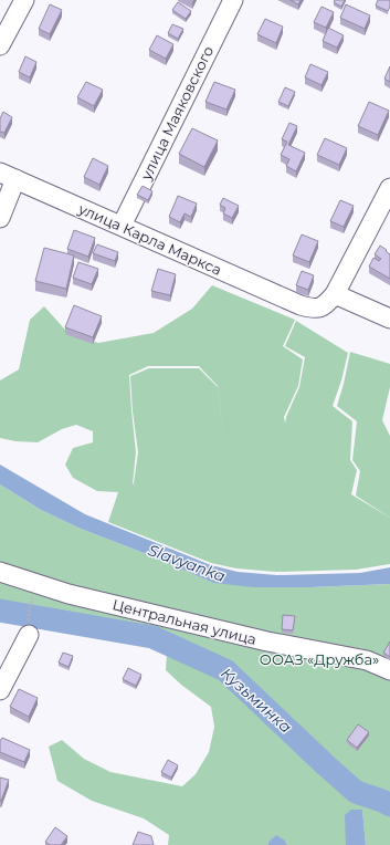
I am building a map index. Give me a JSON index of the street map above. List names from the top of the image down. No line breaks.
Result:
{"streets":{"street":["улица Маяковского","улица Карла Маркса","Центральная улица"]},"crossings":[["улица Маяковского","улица Карла Маркса"]],"water":["Slavyanka","Кузьминка"],"parks":["ООАЗ «Дружба»"]}
